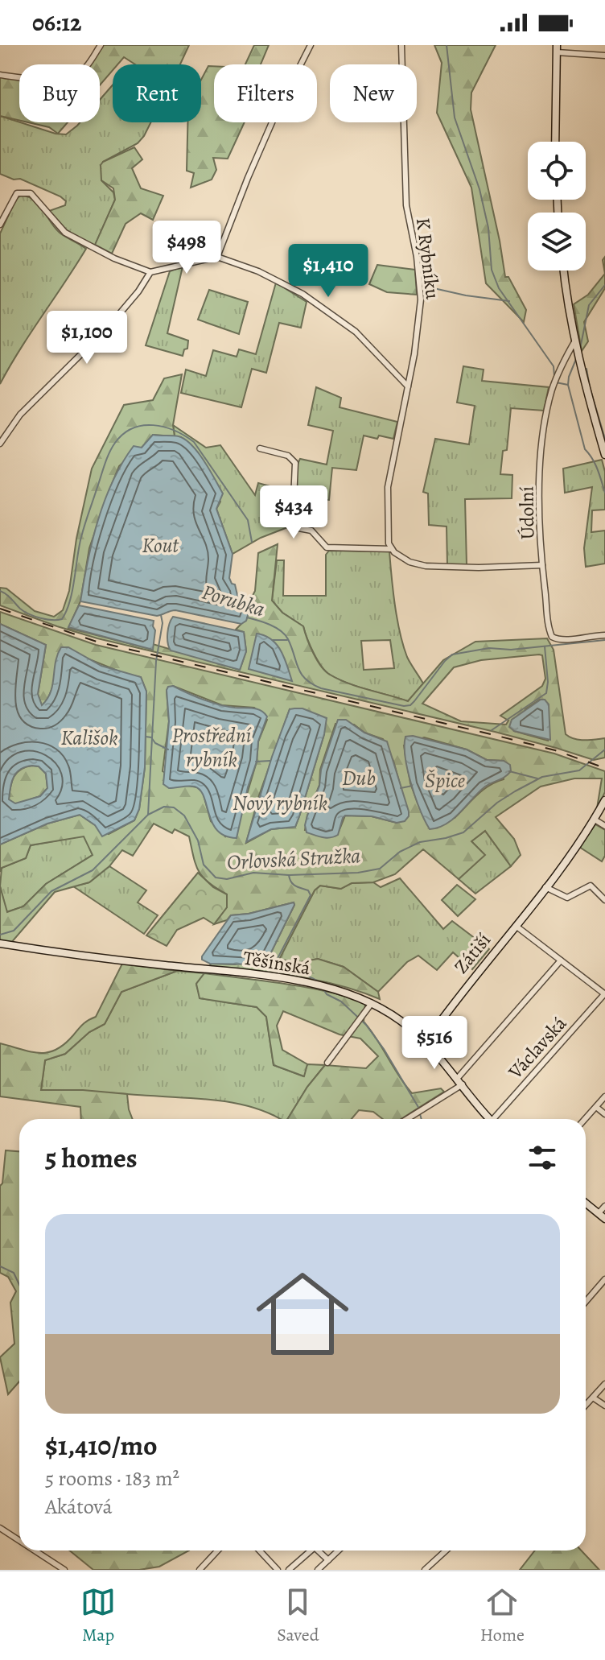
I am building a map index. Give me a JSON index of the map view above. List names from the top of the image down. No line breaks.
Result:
{"streets":{"street":["K Rybníku","Údolní","Zátiší","Těšínská","Václavská"]},"crossings":[["Zátiší","Těšínská"]],"water":["Kout","Porubka","Prostřední rybník","Kališok","Dub","Špice","Nový rybník","Orlovská Stružka"],"page":{"status":"06:12","chip":["Buy","Rent","Filters","New"],"price":["$498","$1,410","$1,100","$434","$516"],"heading":"5 homes","list":[{"name":"$1,410/mo","note":"5 rooms · 183 m² · Akátová"}],"tabs":["Map","Saved","Home"]}}
